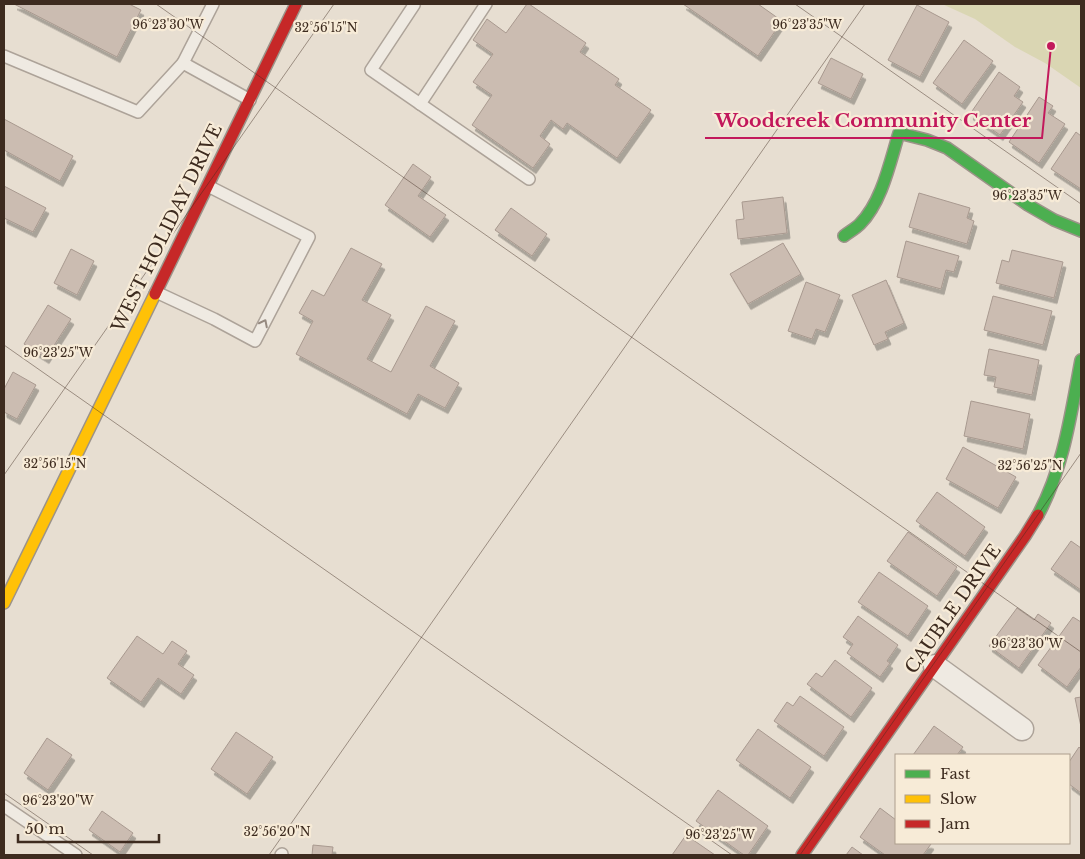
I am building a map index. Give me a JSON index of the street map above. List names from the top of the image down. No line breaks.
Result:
{"streets":{"street":["WEST HOLIDAY DRIVE","CAUBLE DRIVE"]},"places":["Woodcreek Community Center"],"legend":["Fast","Slow","Jam"],"scale_bar":"50 m","coordinates":["96°23'30\"W","96°23'35\"W","32°56'15\"N","96°23'25\"W","32°56'25\"N","96°23'20\"W","32°56'20\"N"]}
